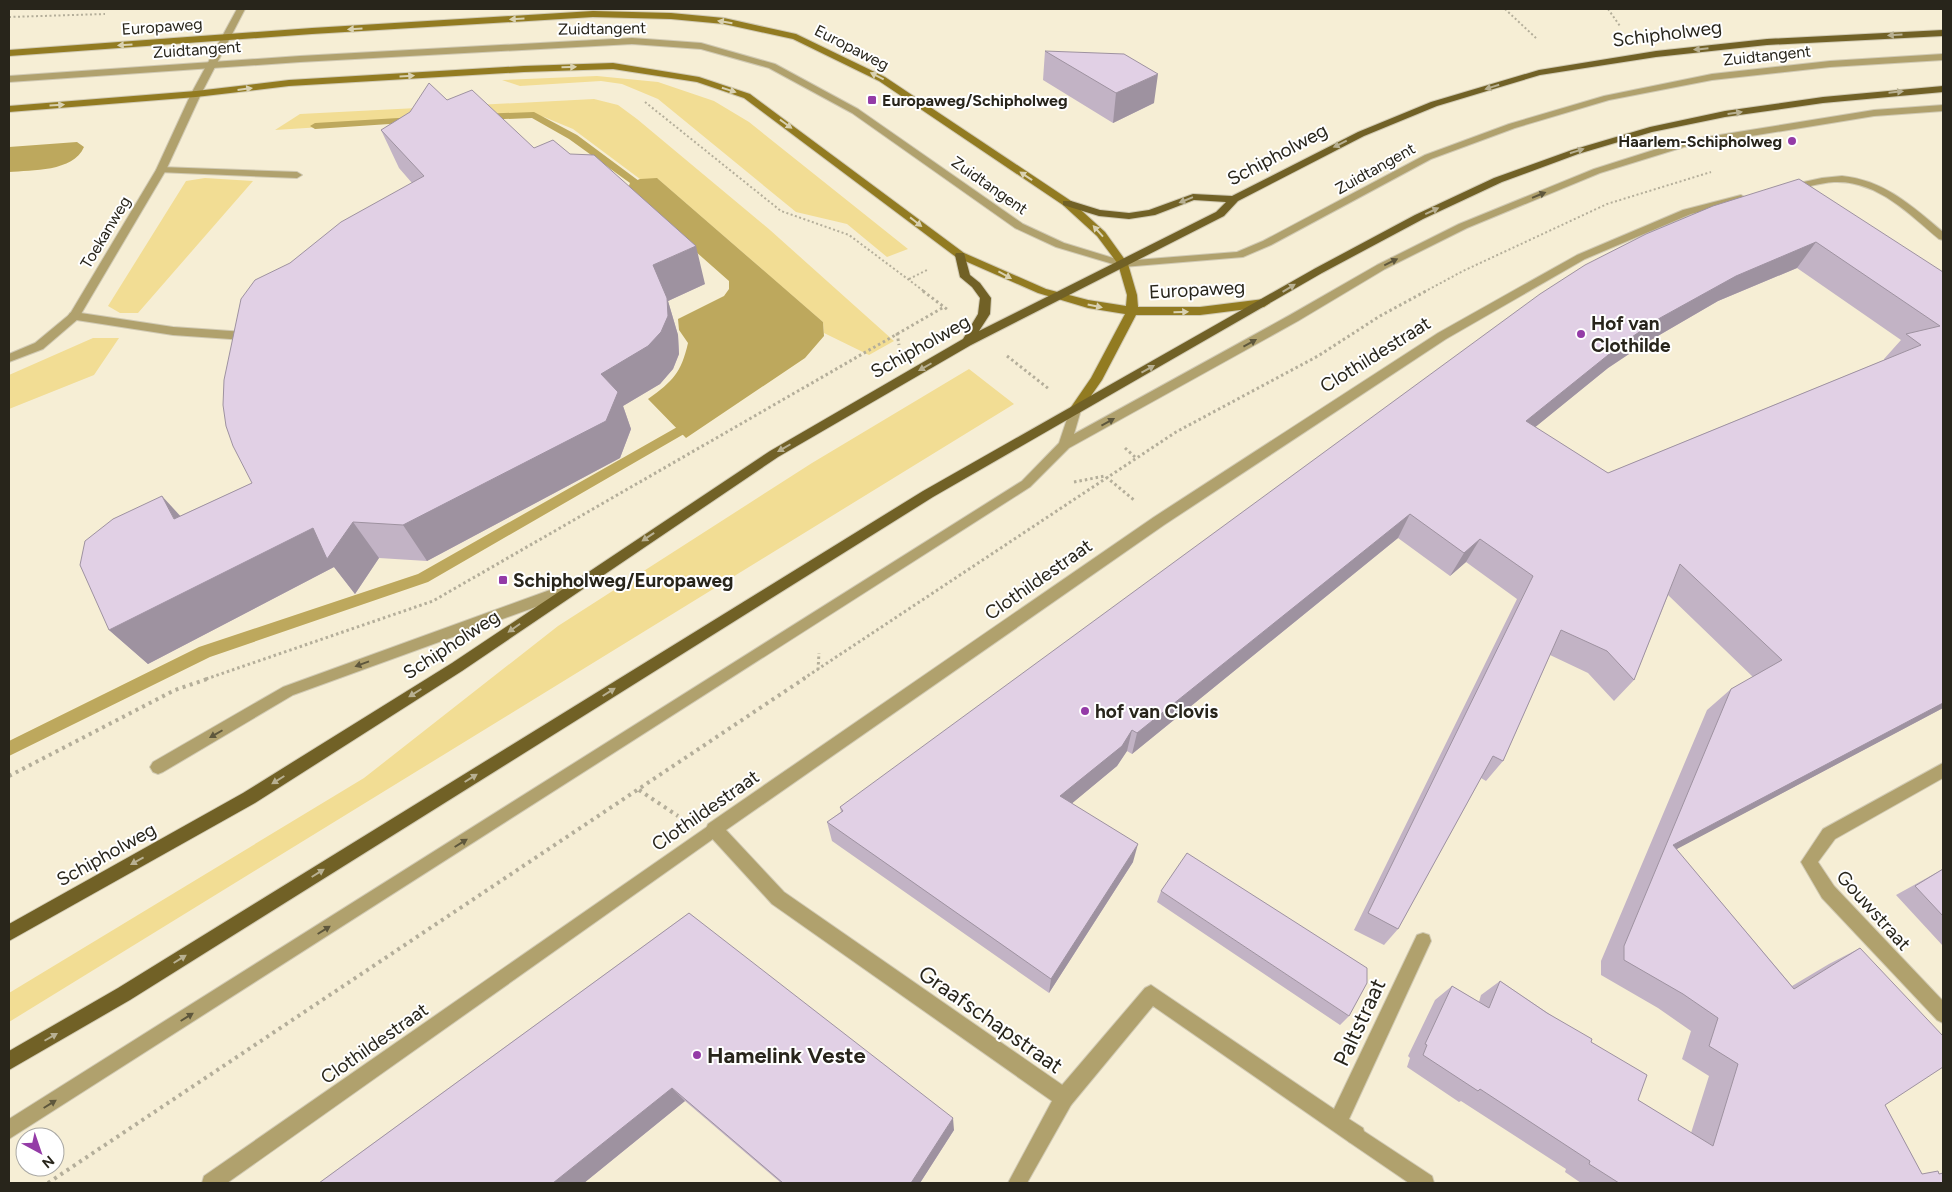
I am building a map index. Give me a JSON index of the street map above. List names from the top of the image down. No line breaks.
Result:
{"streets":{"main road":["Europaweg","Schipholweg"],"street":["Zuidtangent","Toekanweg","Clothildestraat","Gouwstraat","Graafschapstraat","Paltstraat"]},"crossings":[["Europaweg","Zuidtangent"],["Europaweg","Schipholweg"],["Europaweg","Toekanweg"],["Zuidtangent","Schipholweg"],["Zuidtangent","Toekanweg"],["Clothildestraat","Graafschapstraat"],["Graafschapstraat","Paltstraat"]],"places":{"transit":["Europaweg/Schipholweg","Schipholweg/Europaweg"],"other":["Haarlem-Schipholweg","Hof van Clothilde","hof van Clovis","Hamelink Veste"]},"north":"bottom right"}
